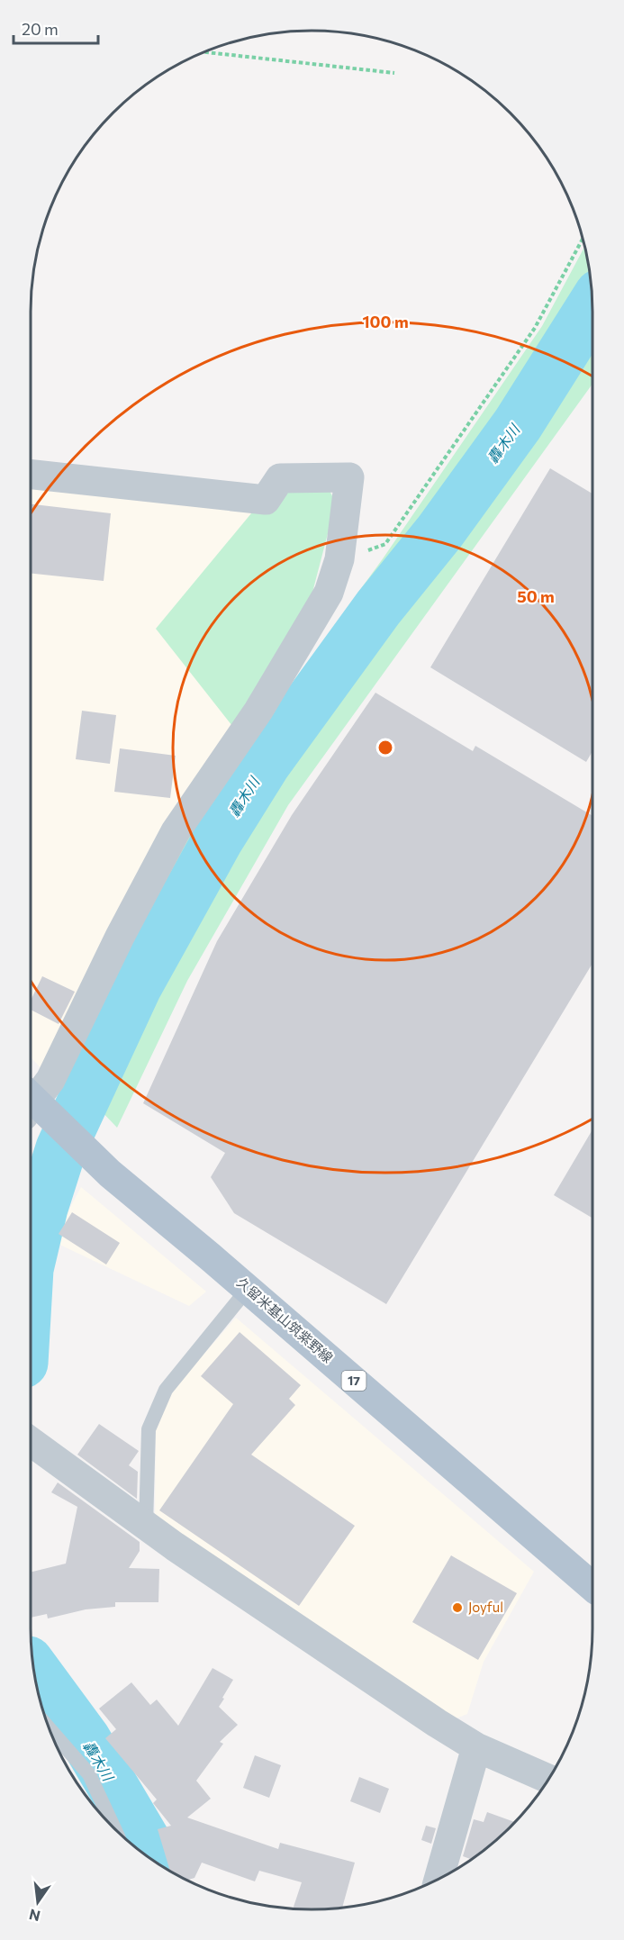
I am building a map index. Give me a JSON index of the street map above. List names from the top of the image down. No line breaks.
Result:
{"streets":{"main road":["久留米基山筑紫野線","17"]},"water":["轟木川"],"places":["Joyful"],"scale_bar":"20 m","north":"bottom","rings":["100 m","50 m"]}
